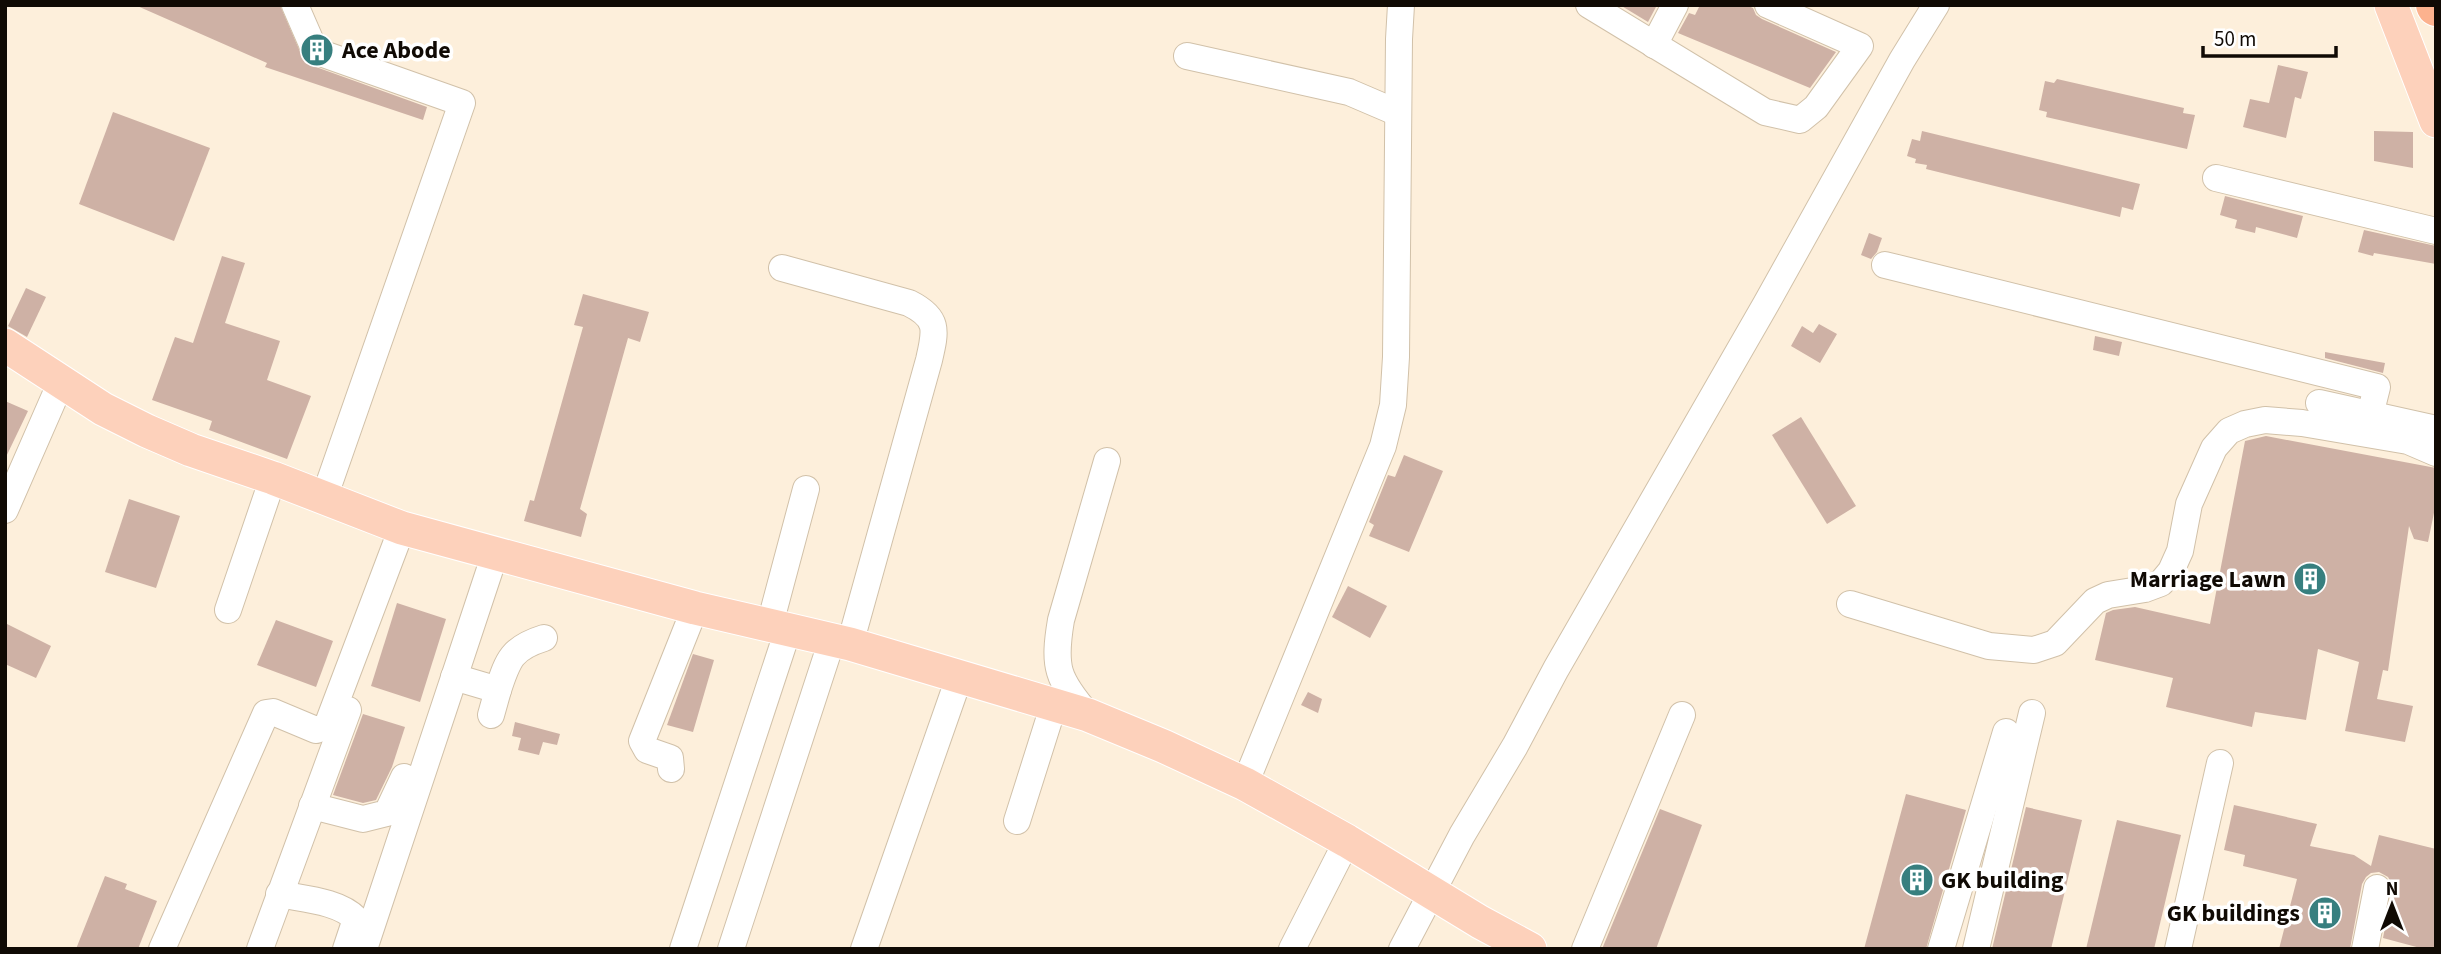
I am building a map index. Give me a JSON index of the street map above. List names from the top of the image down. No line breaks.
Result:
{"places":{"building":["Ace Abode","Marriage Lawn","GK building","GK buildings"]},"scale_bar":"50 m","north":"top"}
